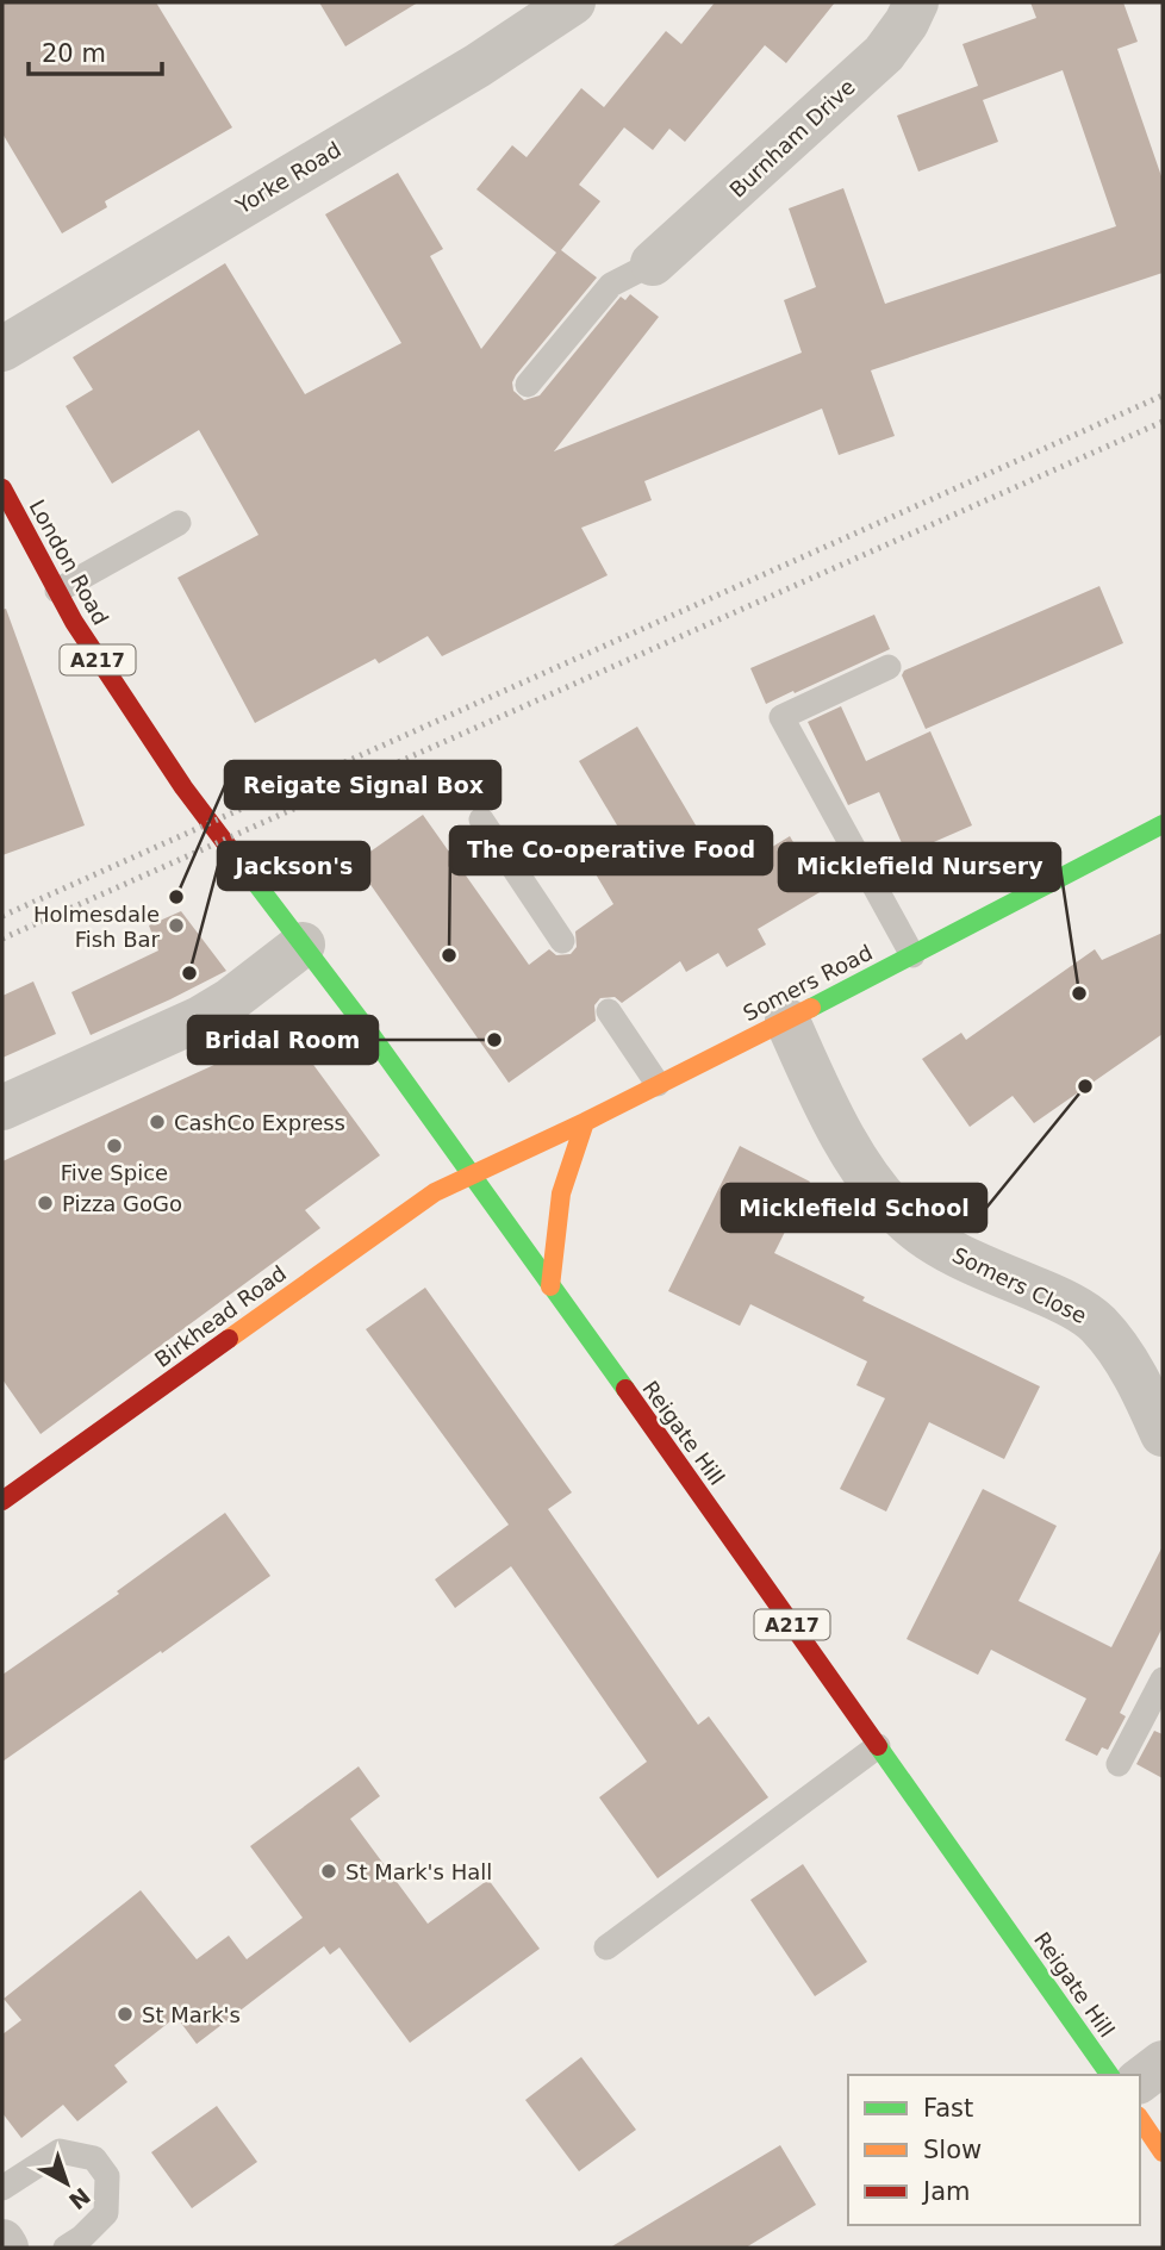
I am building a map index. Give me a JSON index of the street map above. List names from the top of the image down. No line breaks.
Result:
{"streets":{"main road":["London Road","A217","Somers Road","Birkhead Road","Reigate Hill"],"street":["Burnham Drive","Yorke Road","Somers Close"]},"crossings":[["London Road","Reigate Hill"],["Somers Road","Somers Close"],["Somers Road","Birkhead Road"],["Somers Road","Reigate Hill"],["Birkhead Road","Reigate Hill"]],"places":["Reigate Signal Box","Holmesdale Fish Bar","The Co-operative Food","Jackson's","Micklefield Nursery","Bridal Room","Micklefield School","CashCo Express","Five Spice","Pizza GoGo","St Mark's Hall","St Mark's"],"legend":["Fast","Slow","Jam"],"scale_bar":"20 m","north":"bottom right"}
